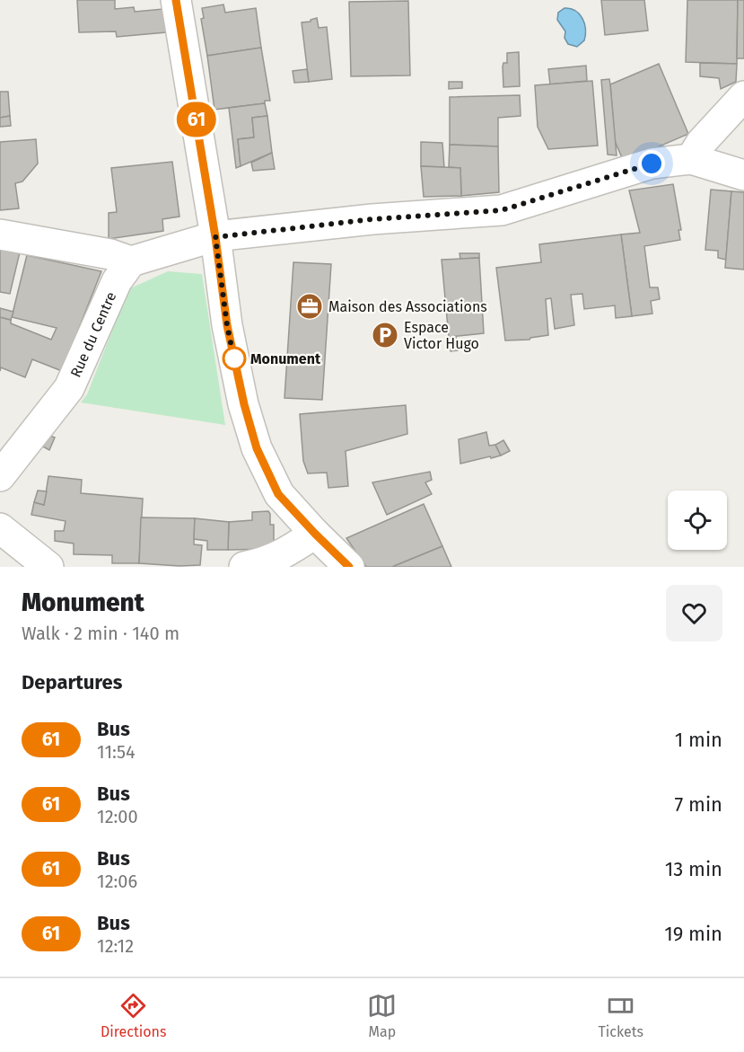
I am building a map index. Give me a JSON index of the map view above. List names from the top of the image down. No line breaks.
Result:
{"streets":{"street":["Rue du Centre"]},"places":{"office":["Maison des Associations"],"parking":["Espace Victor Hugo"],"other":["Monument"]},"lines":["bus line 61"],"page":{"on_map":"61","heading":[["Monument","Walk · 2 min · 140 m"],"Departures"],"list":[{"mark":"61","name":"Bus","note":"11:54","value":"1 min"},{"mark":"61","name":"Bus","note":"12:00","value":"7 min"},{"mark":"61","name":"Bus","note":"12:06","value":"13 min"},{"mark":"61","name":"Bus","note":"12:12","value":"19 min"}],"tabs":["Directions","Map","Tickets"]}}
